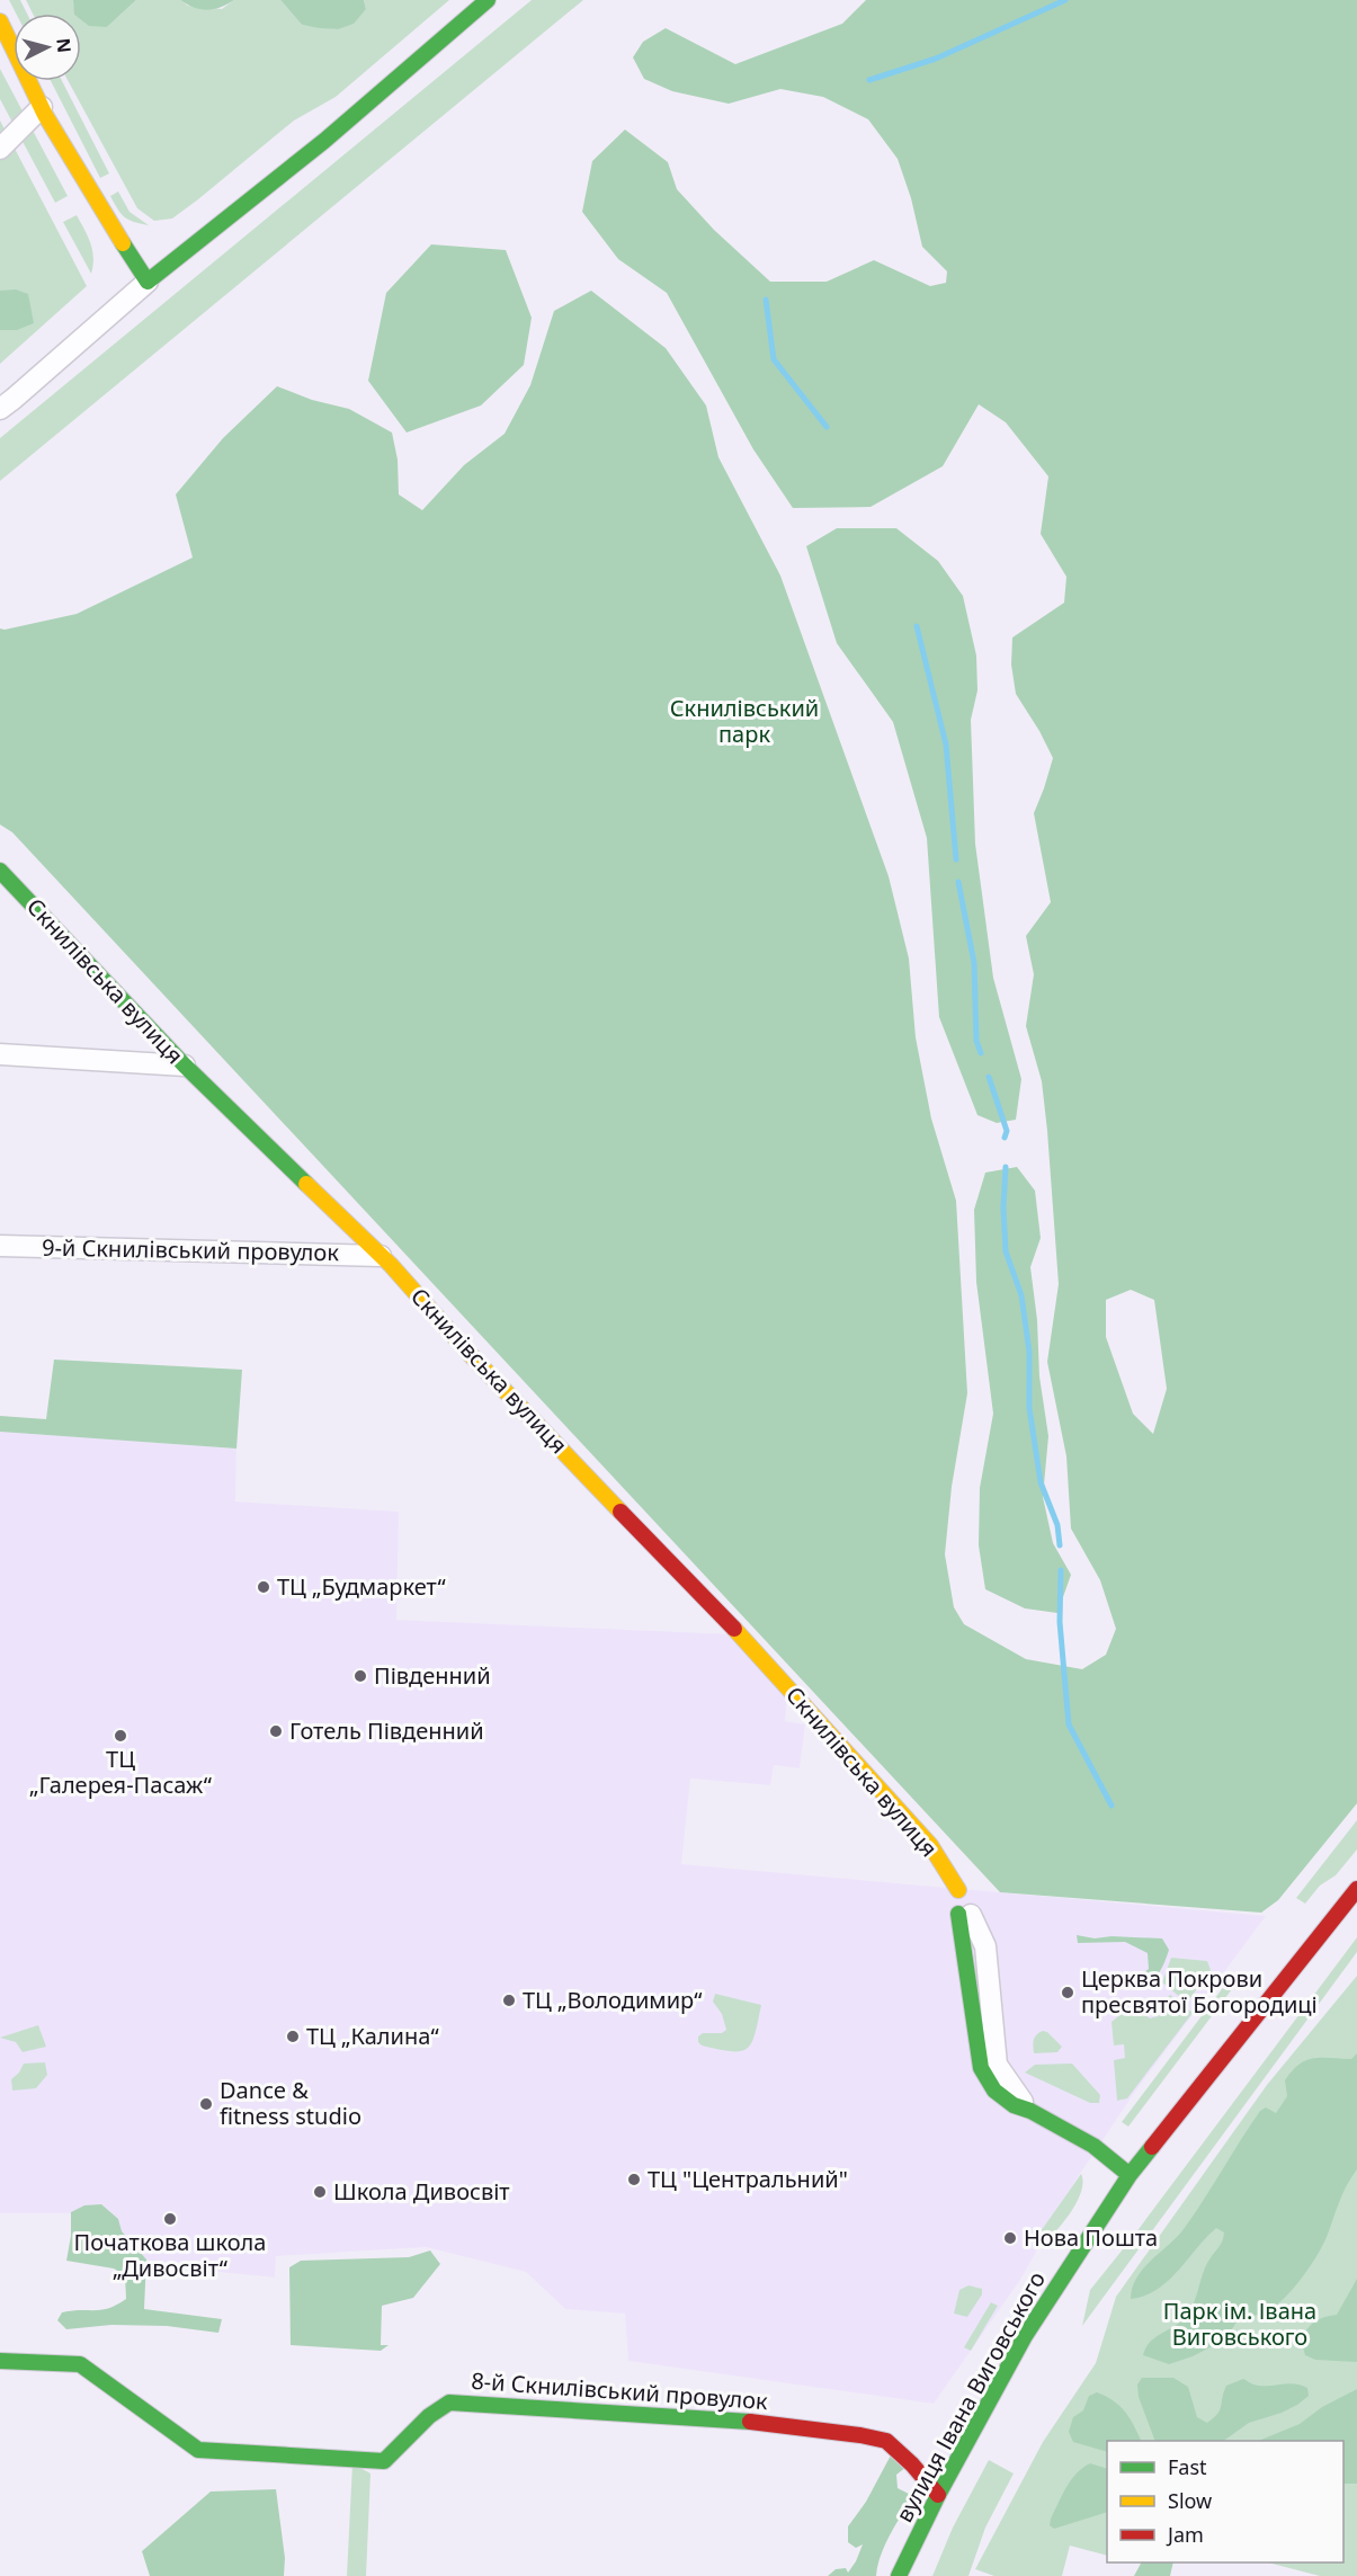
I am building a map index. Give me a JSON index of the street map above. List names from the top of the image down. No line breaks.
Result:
{"streets":{"street":["Скнилівська вулиця","9-й Скнилівський провулок","8-й Скнилівський провулок","вулиця Івана Виговського"]},"crossings":[["Скнилівська вулиця","9-й Скнилівський провулок"],["8-й Скнилівський провулок","вулиця Івана Виговського"]],"parks":["Скнилівський парк","Парк ім. Івана Виговського"],"places":["ТЦ „Будмаркет“","Південний","Готель Південний","ТЦ „Галерея-Пасаж“","Церква Покрови пресвятої Богородиці","ТЦ „Володимир“","ТЦ „Калина“","Dance & fitness studio","ТЦ \"Центральний\"","Школа Дивосвіт","Початкова школа „Дивосвіт“","Нова Пошта"],"legend":["Fast","Slow","Jam"],"north":"right"}
